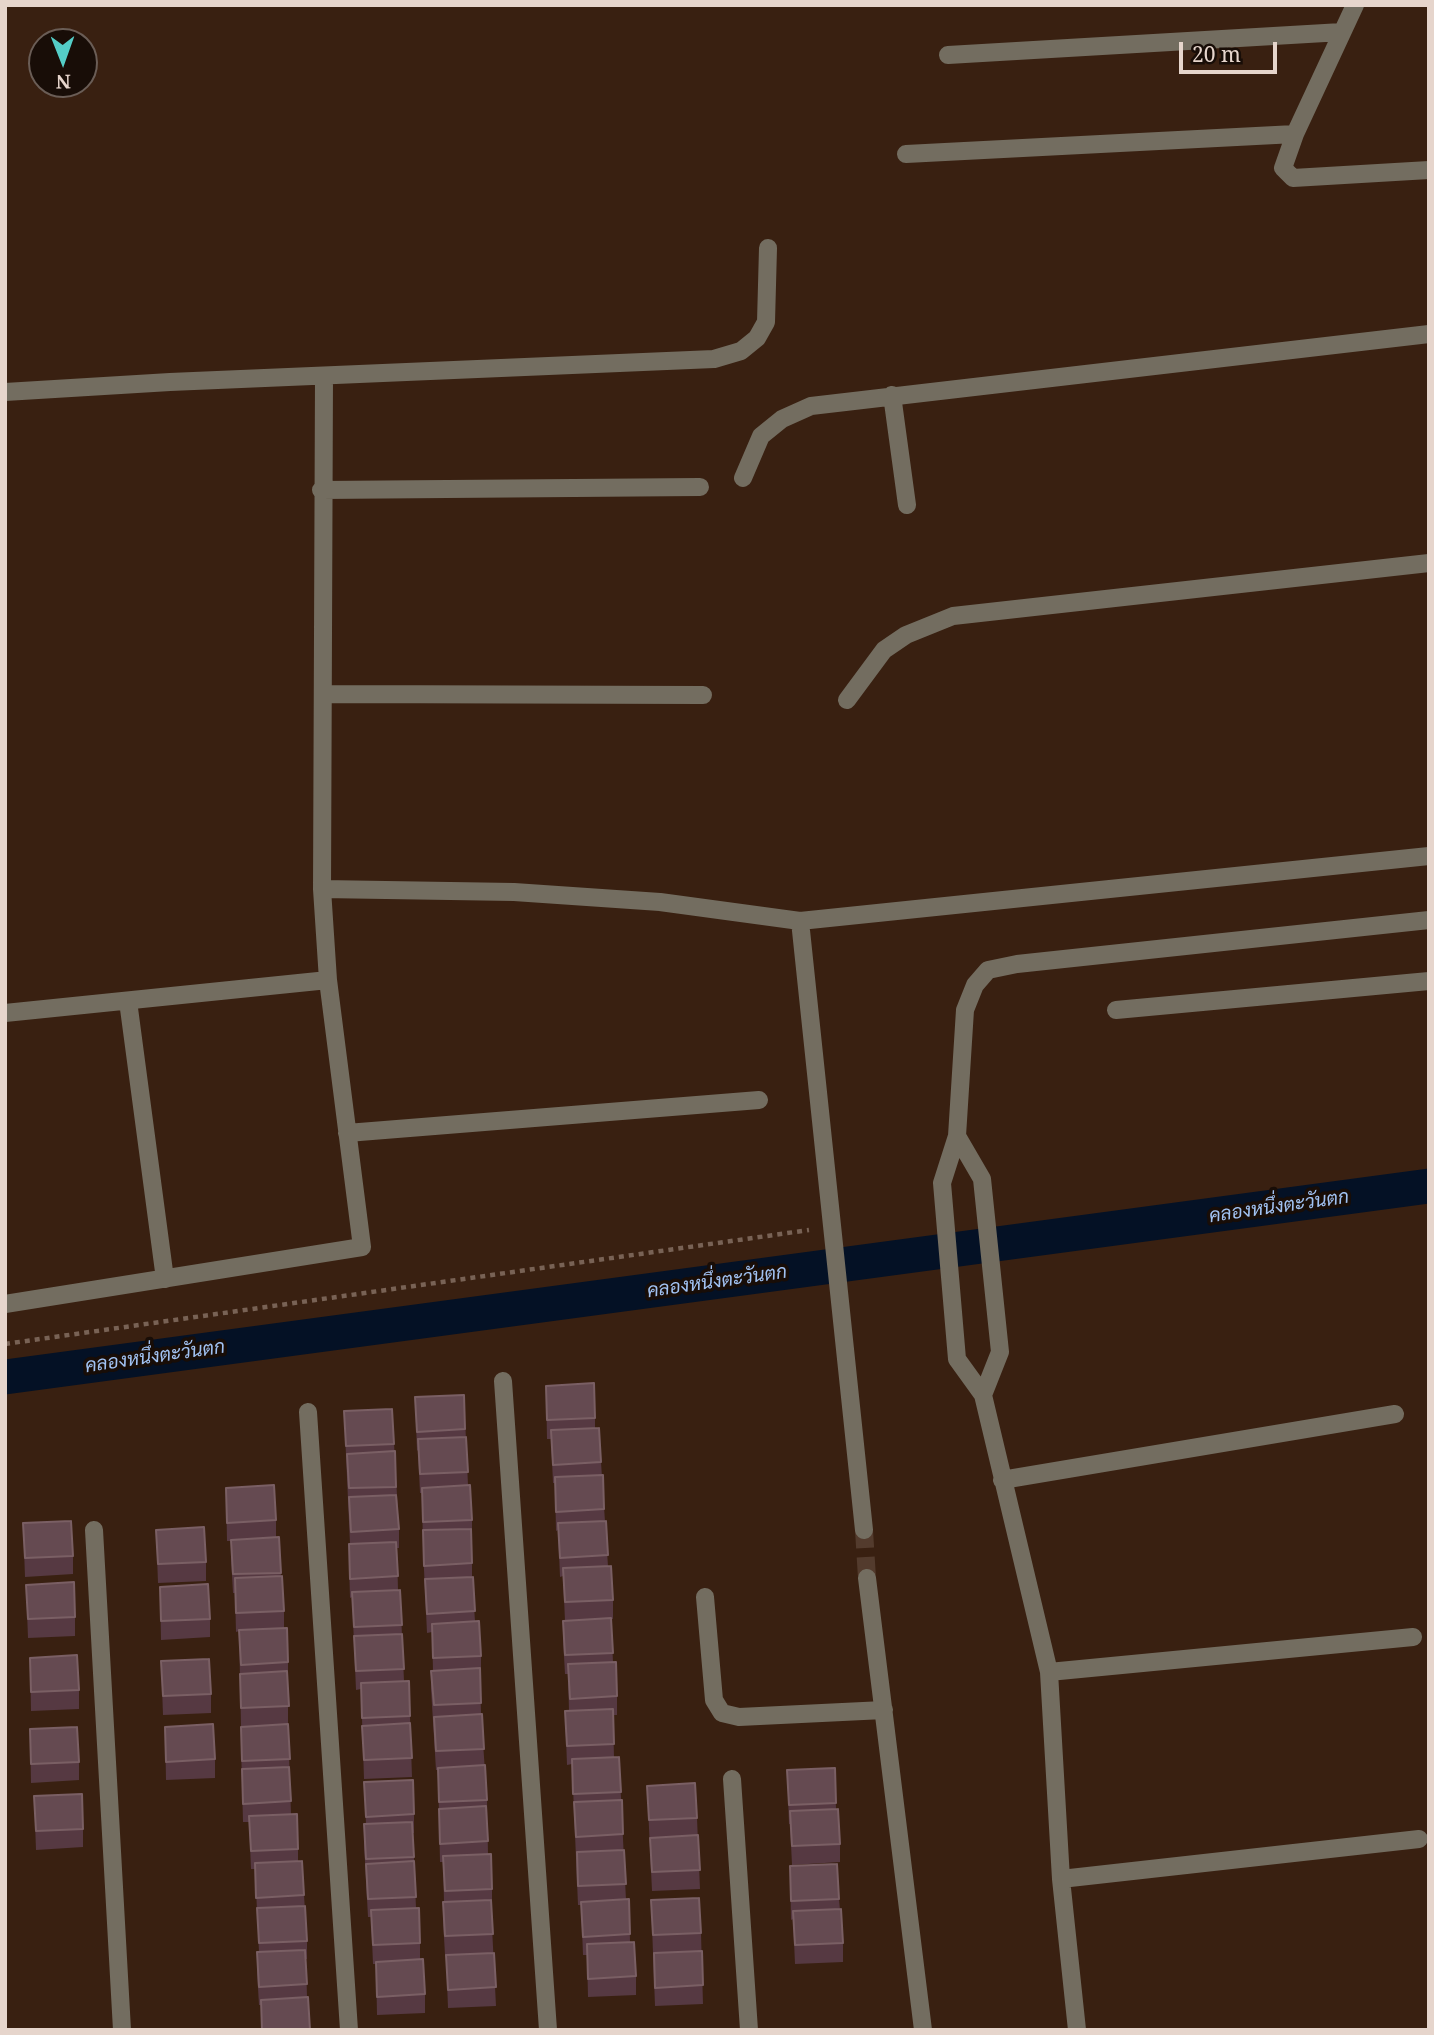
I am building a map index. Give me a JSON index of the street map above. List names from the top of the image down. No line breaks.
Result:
{"water":["คลองหนึ่งตะวันตก"],"scale_bar":"20 m","north":"bottom"}
